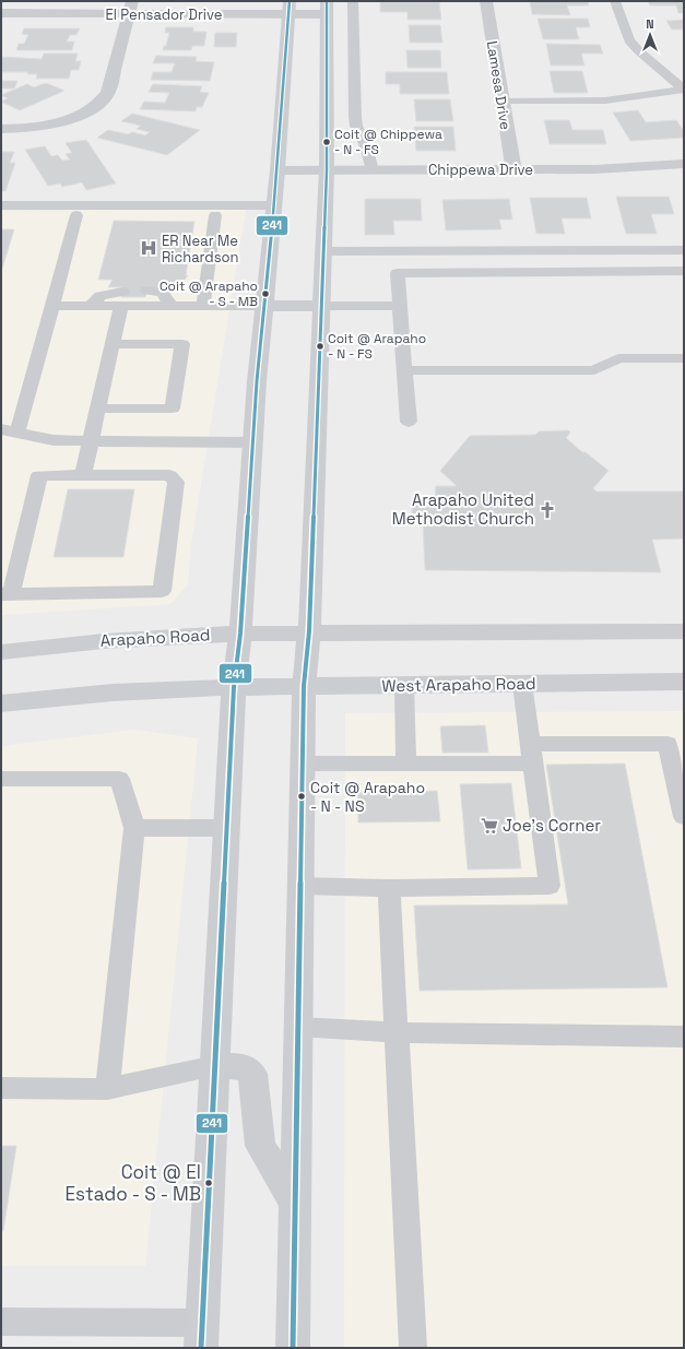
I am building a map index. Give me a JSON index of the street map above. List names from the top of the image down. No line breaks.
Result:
{"streets":{"main road":["Arapaho Road","West Arapaho Road"],"street":["El Pensador Drive","Lamesa Drive","Chippewa Drive"]},"crossings":[["Lamesa Drive","Chippewa Drive"]],"places":{"other":["Coit @ Chippewa - N - FS","Coit @ Arapaho - S - MB","Coit @ Arapaho - N - FS","Coit @ Arapaho - N - NS","Coit @ El Estado - S - MB"],"hospital":["ER Near Me Richardson"],"church":["Arapaho United Methodist Church"],"supermarket":["Joe's Corner"]},"lines":["transit line 241"],"north":"top"}
